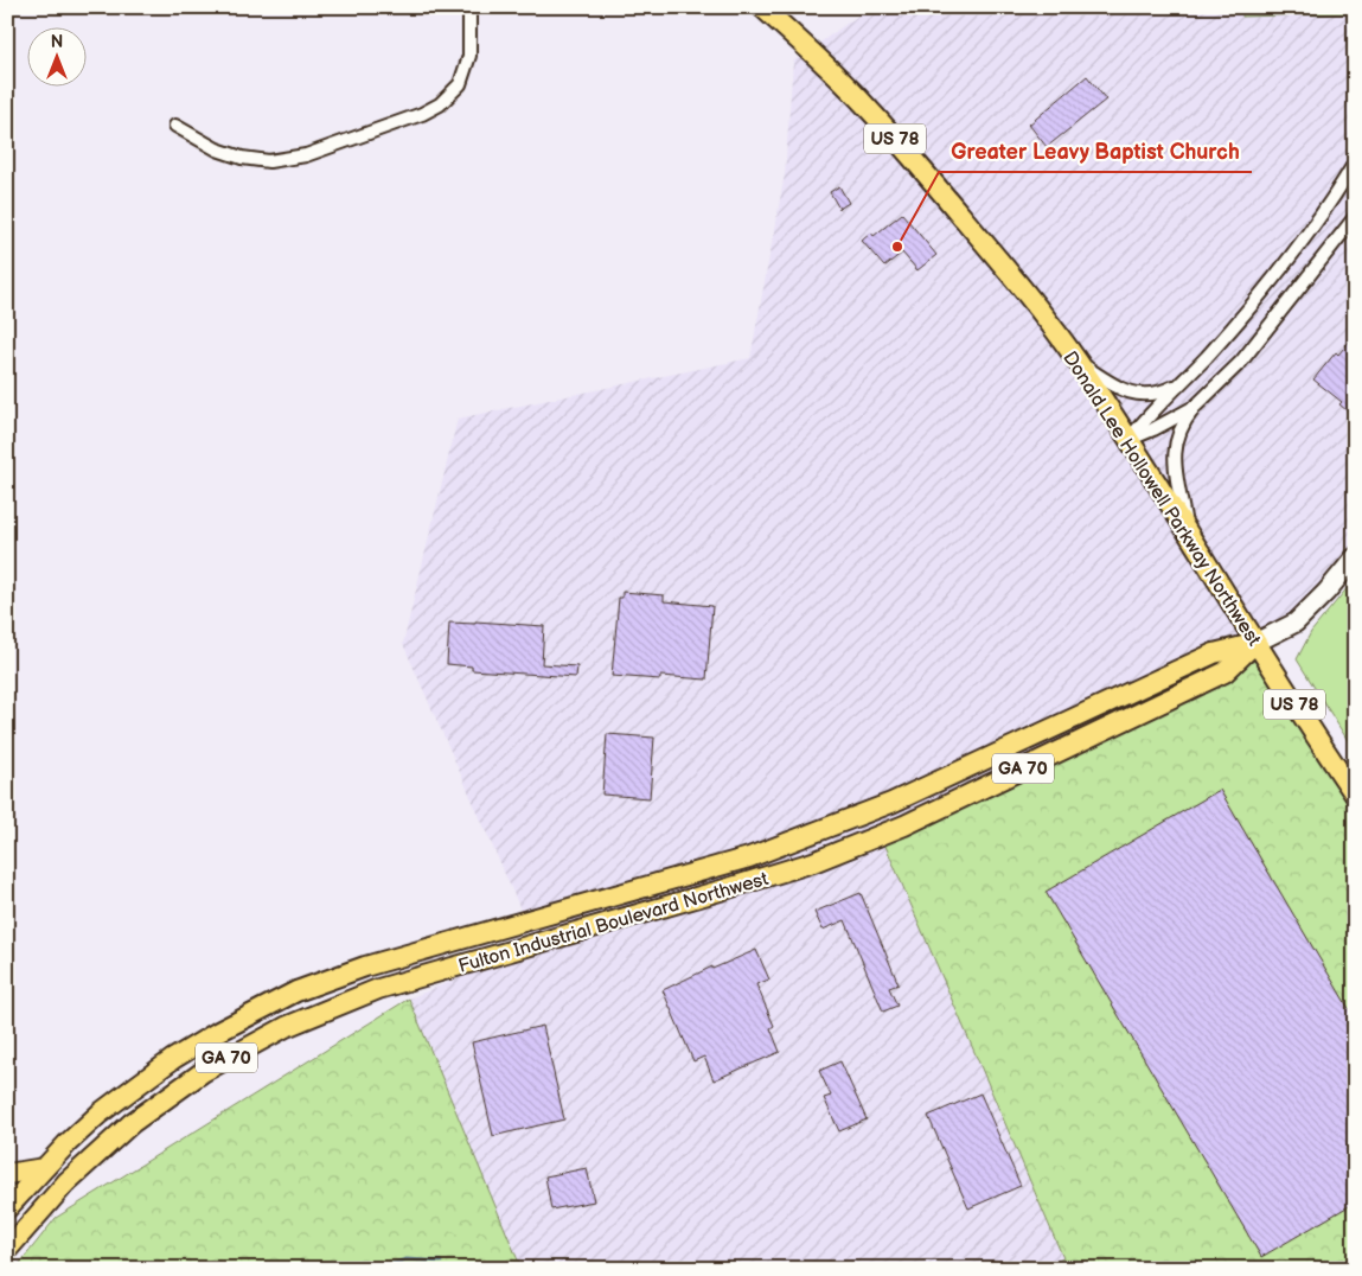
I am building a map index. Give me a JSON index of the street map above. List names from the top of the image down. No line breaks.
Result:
{"streets":{"main road":["US 78","Donald Lee Hollowell Parkway Northwest","GA 70","Fulton Industrial Boulevard Northwest"]},"crossings":[["Donald Lee Hollowell Parkway Northwest","Fulton Industrial Boulevard Northwest"]],"places":["Greater Leavy Baptist Church"],"north":"top"}
